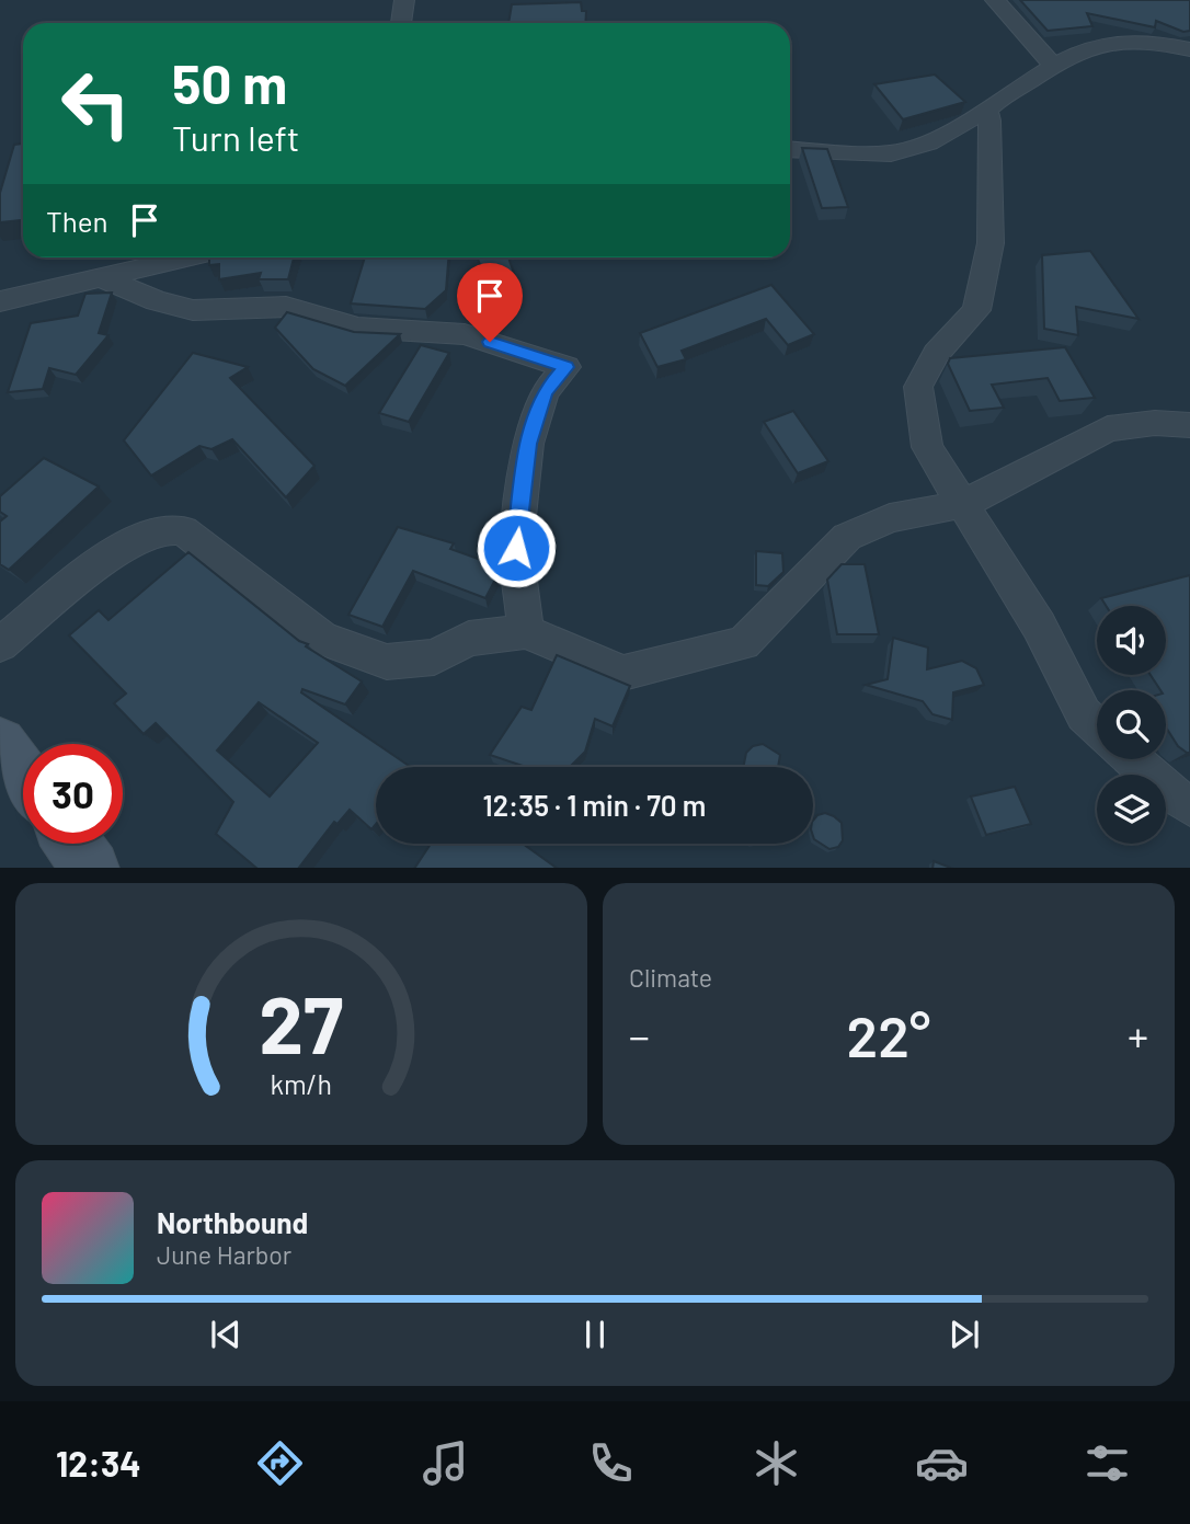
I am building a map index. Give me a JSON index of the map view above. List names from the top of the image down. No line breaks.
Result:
{"page":{"turn":["50 m","Turn left"],"then":"Then","limit":"30","trip":"12:35 · 1 min · 70 m","tile":"Climate","heat":["−","22°","+"],"song":["Northbound","June Harbor"],"tabs":"12:34","gauge":["27","km/h"]}}
